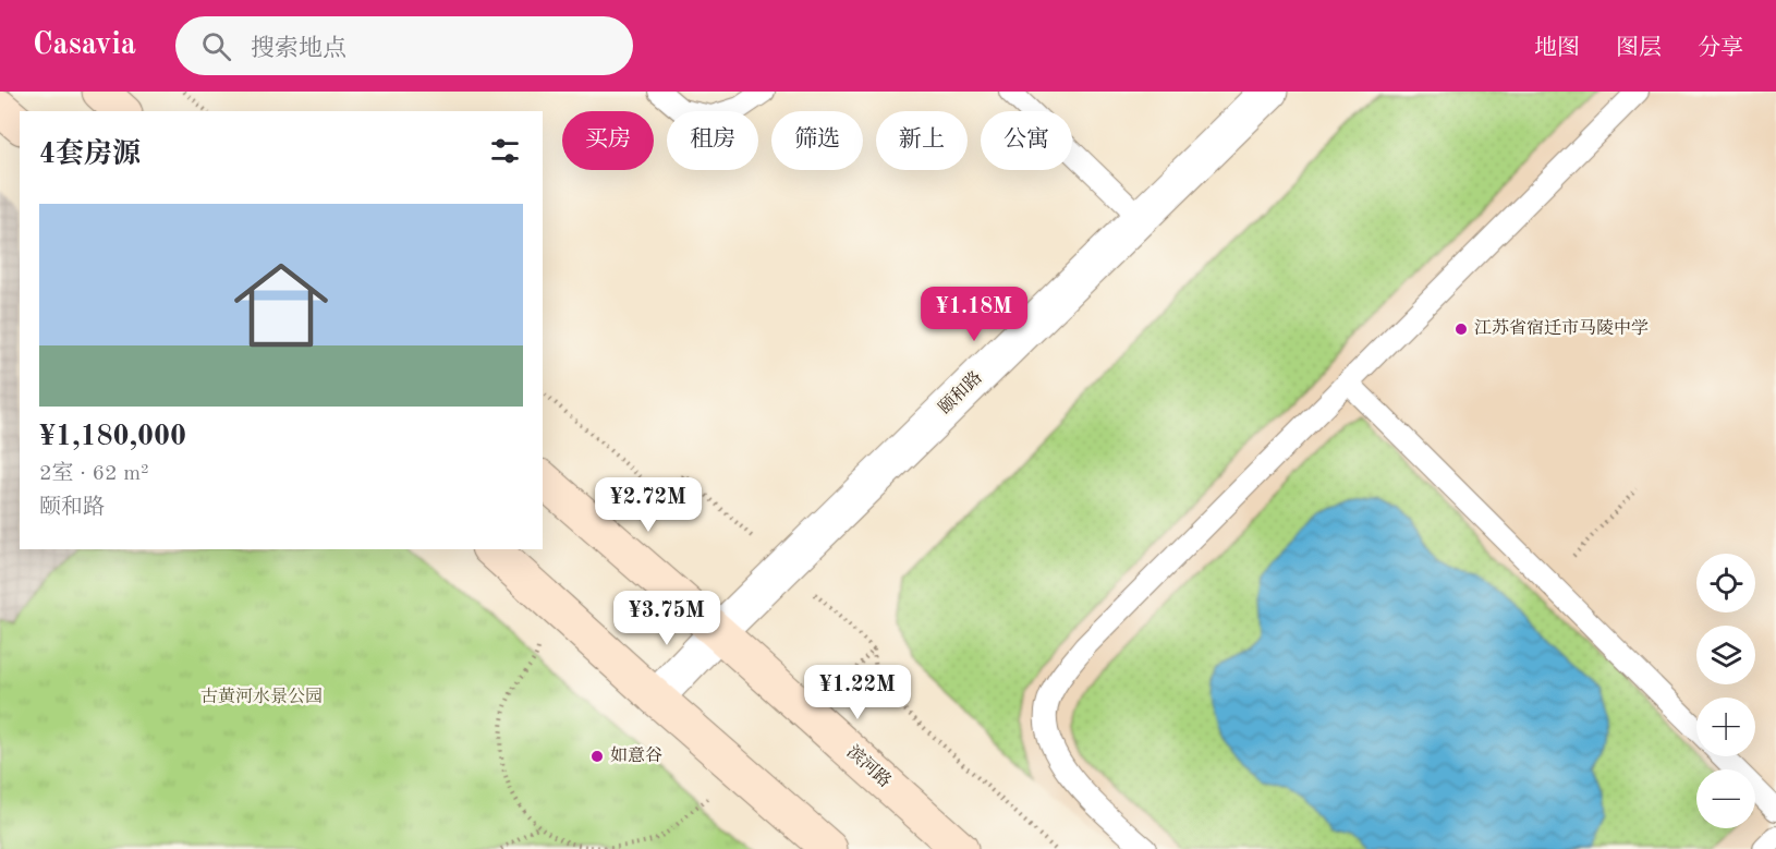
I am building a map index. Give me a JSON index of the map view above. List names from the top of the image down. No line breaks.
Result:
{"streets":{"main road":["滨河路"],"street":["颐和路"]},"crossings":[["颐和路","滨河路"]],"parks":["古黄河水景公园"],"places":["江苏省宿迁市马陵中学","如意谷"],"page":{"header":"Casavia","search":"搜索地点","nav":["地图","图层","分享"],"chip":["买房","租房","筛选","新上","公寓"],"heading":"4套房源","list":[{"name":"¥1,180,000","note":"2室 · 62 m² · 颐和路"}],"price":["¥1.18M","¥2.72M","¥3.75M","¥1.22M"],"map_buttons":["+","−"]}}
